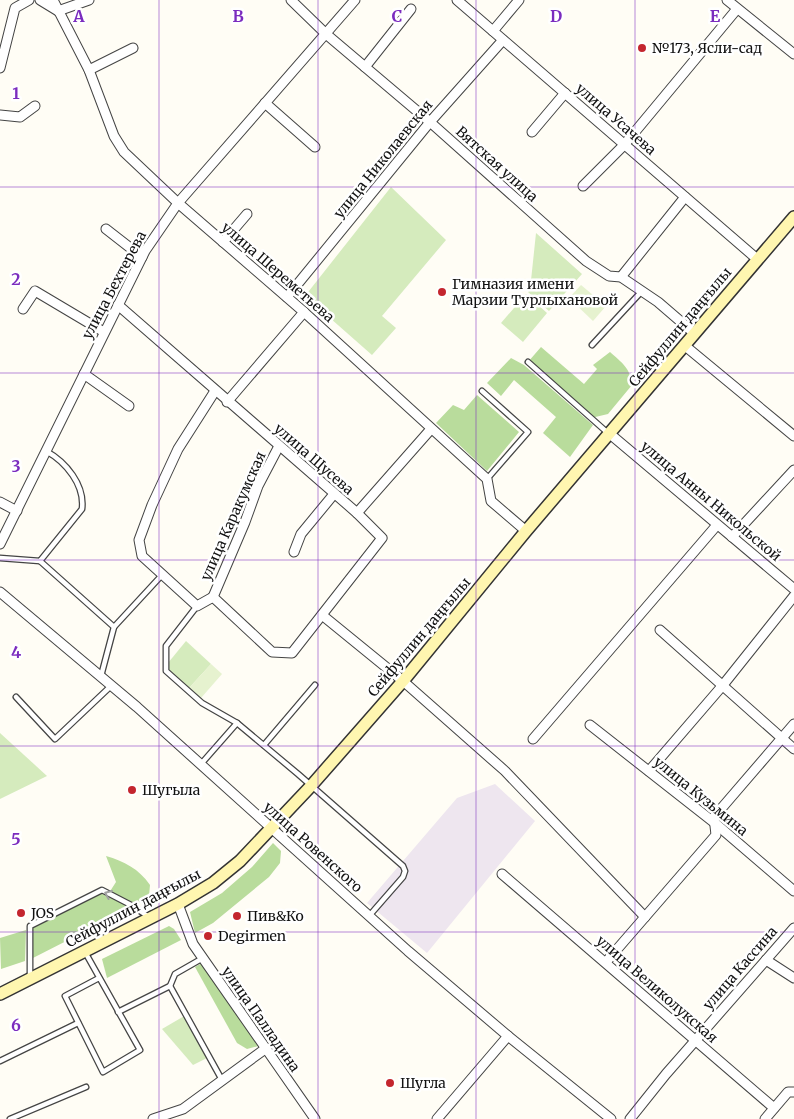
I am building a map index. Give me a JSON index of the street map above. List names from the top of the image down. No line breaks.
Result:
{"streets":{"main road":["Сейфуллин даңғылы"],"street":["улица Усачева","улица Николаевская","Вятская улица","улица Шереметьева","улица Бехтерева","улица Щусева","улица Анны Никольской","улица Каракумская","улица Кузьмина","улица Ровенского","улица Кассина","улица Великолукская","улица Палладина"]},"crossings":[["улица Усачева","улица Николаевская"],["улица Усачева","Сейфуллин даңғылы"],["улица Николаевская","Вятская улица"],["улица Николаевская","улица Шереметьева"],["Вятская улица","улица Бехтерева"],["Вятская улица","Сейфуллин даңғылы"],["улица Шереметьева","улица Бехтерева"],["улица Бехтерева","улица Щусева"],["Сейфуллин даңғылы","улица Анны Никольской"],["Сейфуллин даңғылы","улица Ровенского"],["Сейфуллин даңғылы","улица Палладина"],["улица Щусева","улица Каракумская"],["улица Кассина","улица Великолукская"]],"places":["№173, Ясли-сад","Гимназия имени Марзии Турлыхановой","Шугыла","JOS","Пив&Ко","Degirmen","Шугла"],"grid":{"columns":["A","B","C","D","E"],"rows":["1","2","3","4","5","6"]}}
